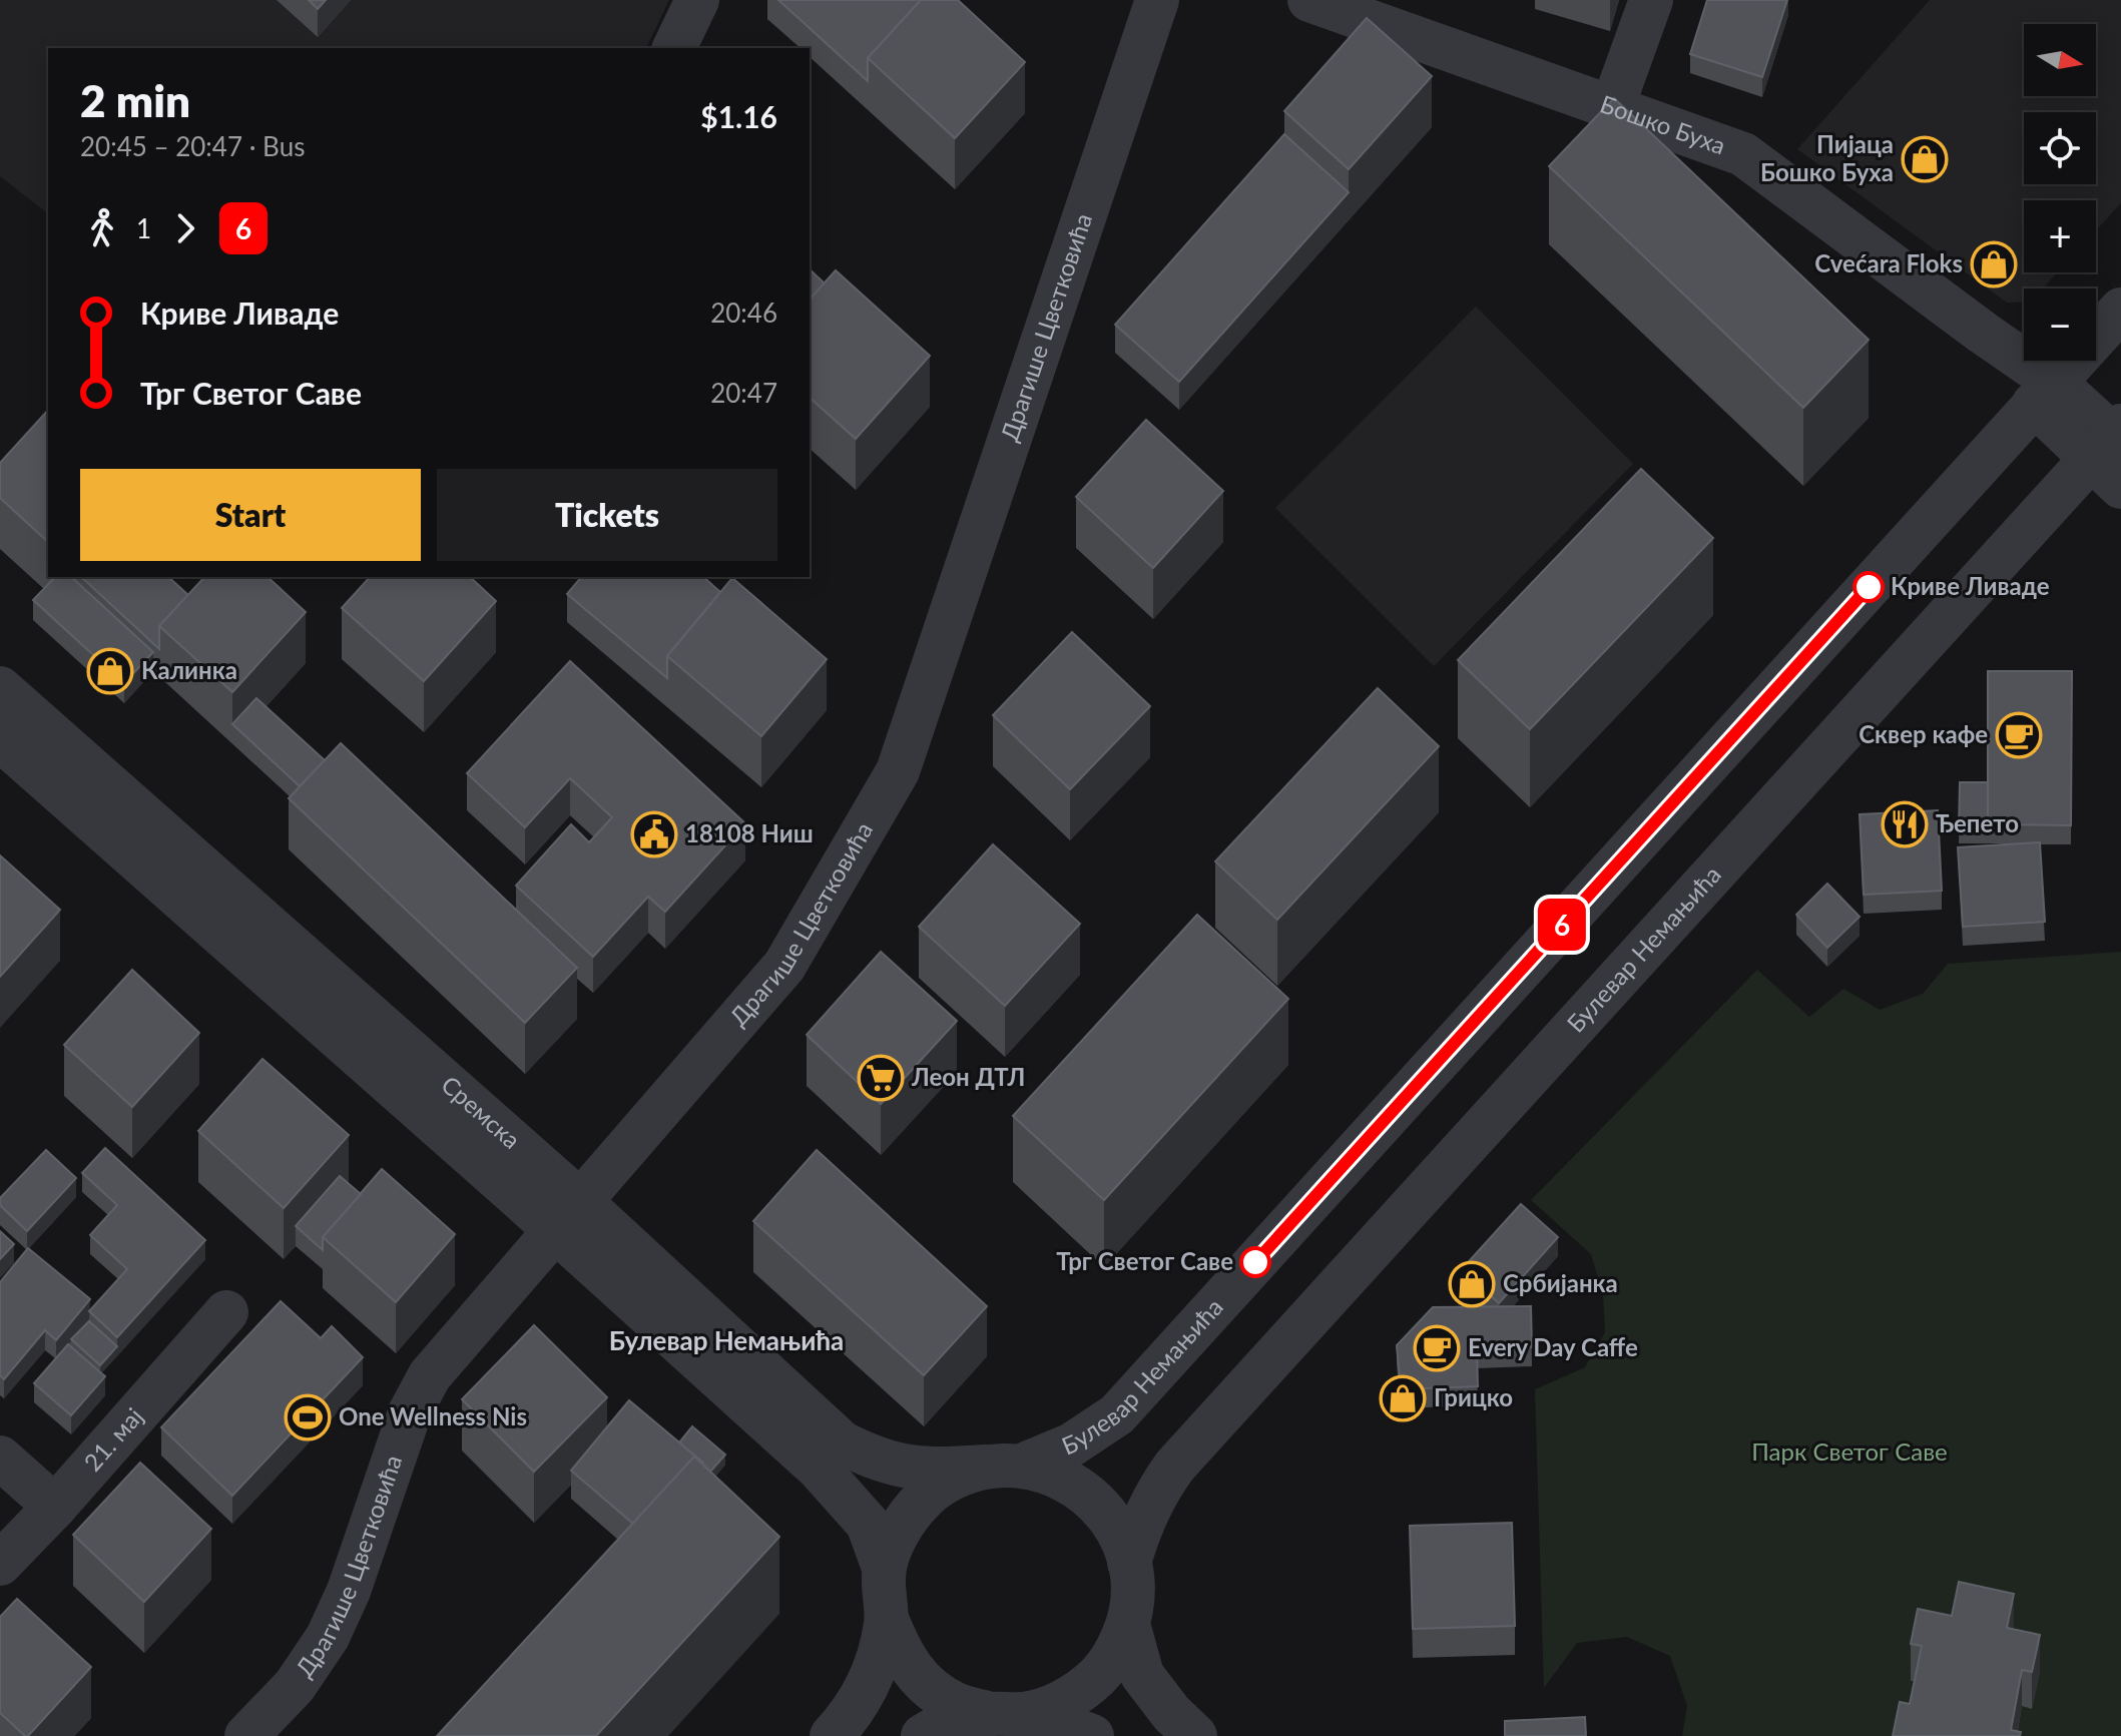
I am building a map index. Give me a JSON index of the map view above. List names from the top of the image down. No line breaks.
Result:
{"streets":{"street":["Бошко Буха","Драгише Цветковића","Булевар Немањића","Сремска","21. мај"]},"crossings":[["Бошко Буха","Булевар Немањића"],["Драгише Цветковића","Сремска"],["Булевар Немањића","Сремска"]],"districts":["Булевар Немањића"],"parks":["Парк Светог Саве"],"places":{"shop":["Пијаца Бошко Буха","Cvećara Floks","Калинка","Србијанка","Грицко"],"other":["Криве Ливаде","Трг Светог Саве"],"cafe":["Сквер кафе","Every Day Caffe"],"restaurant":["Ђепето"],"public building":["18108 Ниш"],"supermarket":["Леон ДТЛ"],"sports":["One Wellness Nis"]},"lines":["bus line 6"],"north":"right","page":{"on_map":"6","map_buttons":["+","−"],"heading":["2 min","20:45 – 20:47 · Bus","$1.16"],"legs":["1","6"],"list":[{"name":"Криве Ливаде","value":"20:46"},{"name":"Трг Светог Саве","value":"20:47"}],"buttons":["Start","Tickets"]}}
